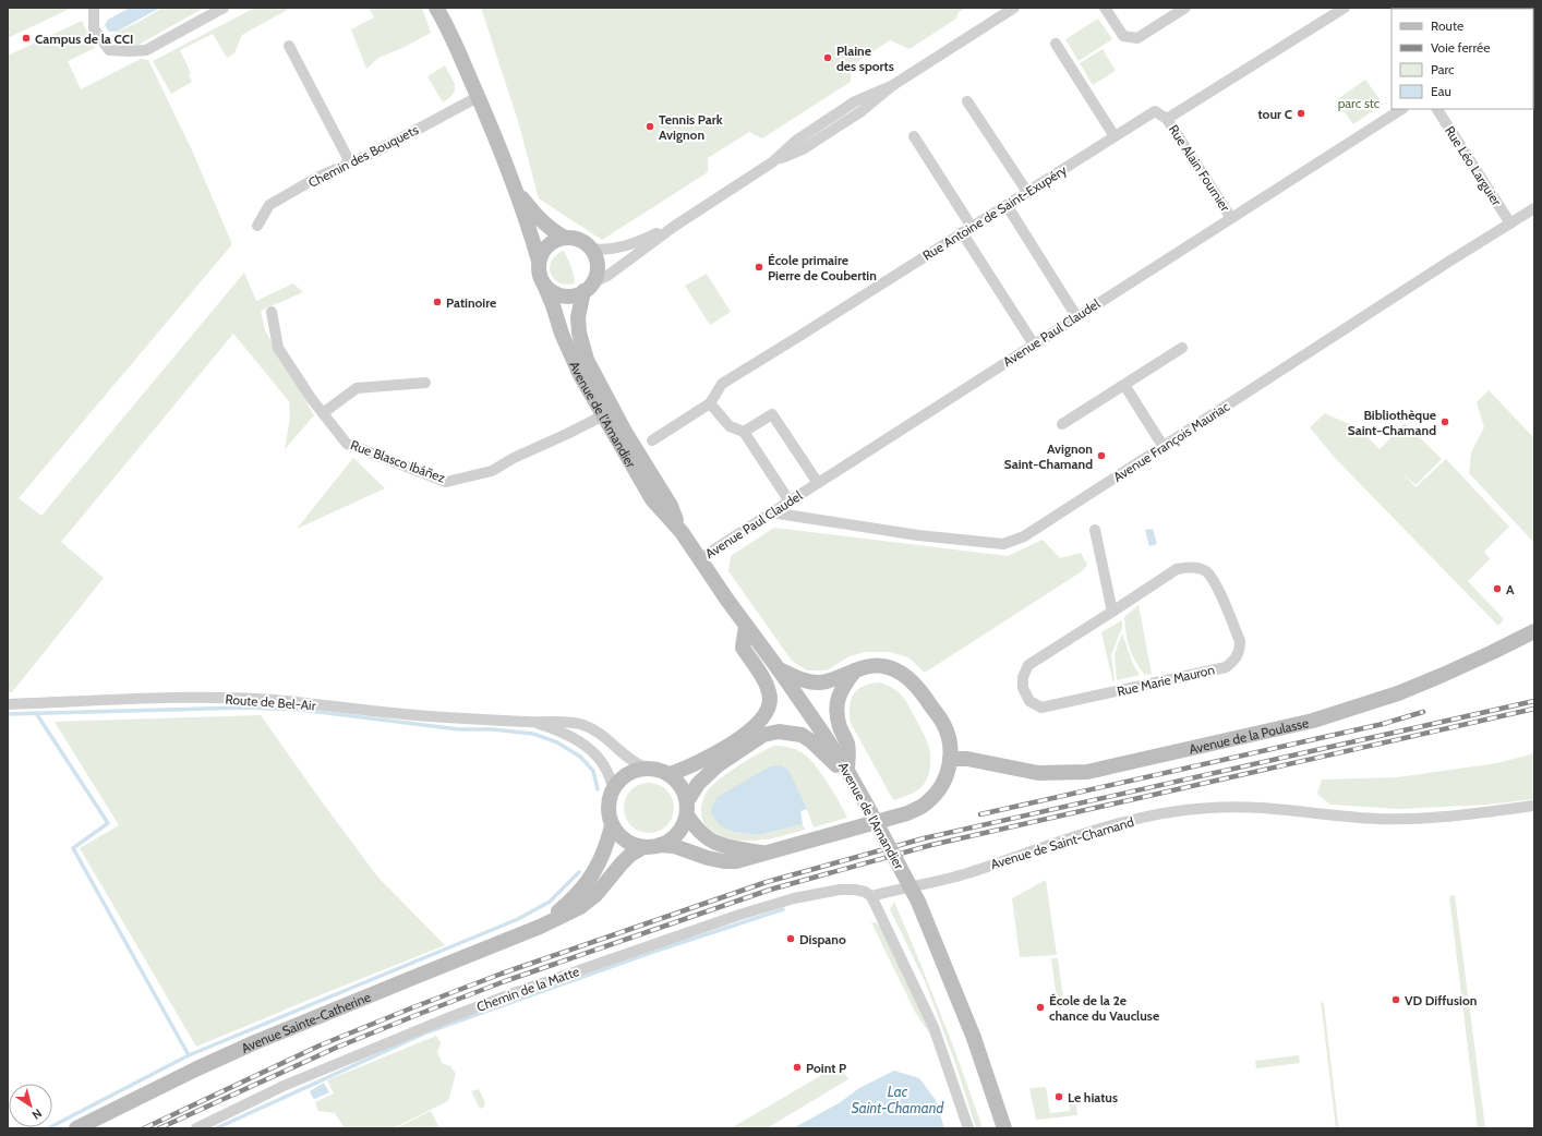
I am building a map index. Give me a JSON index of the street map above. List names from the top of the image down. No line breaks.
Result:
{"streets":{"main road":["Avenue de l'Amandier","Avenue de la Poulasse","Avenue Sainte-Catherine"],"street":["Chemin des Bouquets","Rue Léo Larguier","Rue Alain Fournier","Rue Antoine de Saint-Exupéry","Avenue Paul Claudel","Avenue François Mauriac","Rue Blasco Ibáñez","Rue Marie Mauron","Route de Bel-Air","Avenue de Saint-Chamand","Chemin de la Matte"]},"crossings":[["Rue Léo Larguier","Avenue François Mauriac"],["Rue Alain Fournier","Rue Antoine de Saint-Exupéry"],["Rue Alain Fournier","Avenue Paul Claudel"],["Avenue Paul Claudel","Avenue de l'Amandier"],["Avenue Paul Claudel","Avenue François Mauriac"],["Avenue de l'Amandier","Rue Blasco Ibáñez"],["Avenue de Saint-Chamand","Chemin de la Matte"]],"water":["Lac Saint-Chamand"],"parks":["parc stc"],"places":["Campus de la CCI","Plaine des sports","tour C","Tennis Park Avignon","École primaire Pierre de Coubertin","Patinoire","Bibliothèque Saint-Chamand","Avignon Saint-Chamand","A","Dispano","VD Diffusion","École de la 2e chance du Vaucluse","Point P","Le hiatus"],"legend":["Route","Voie ferrée","Parc","Eau"],"north":"bottom right"}
